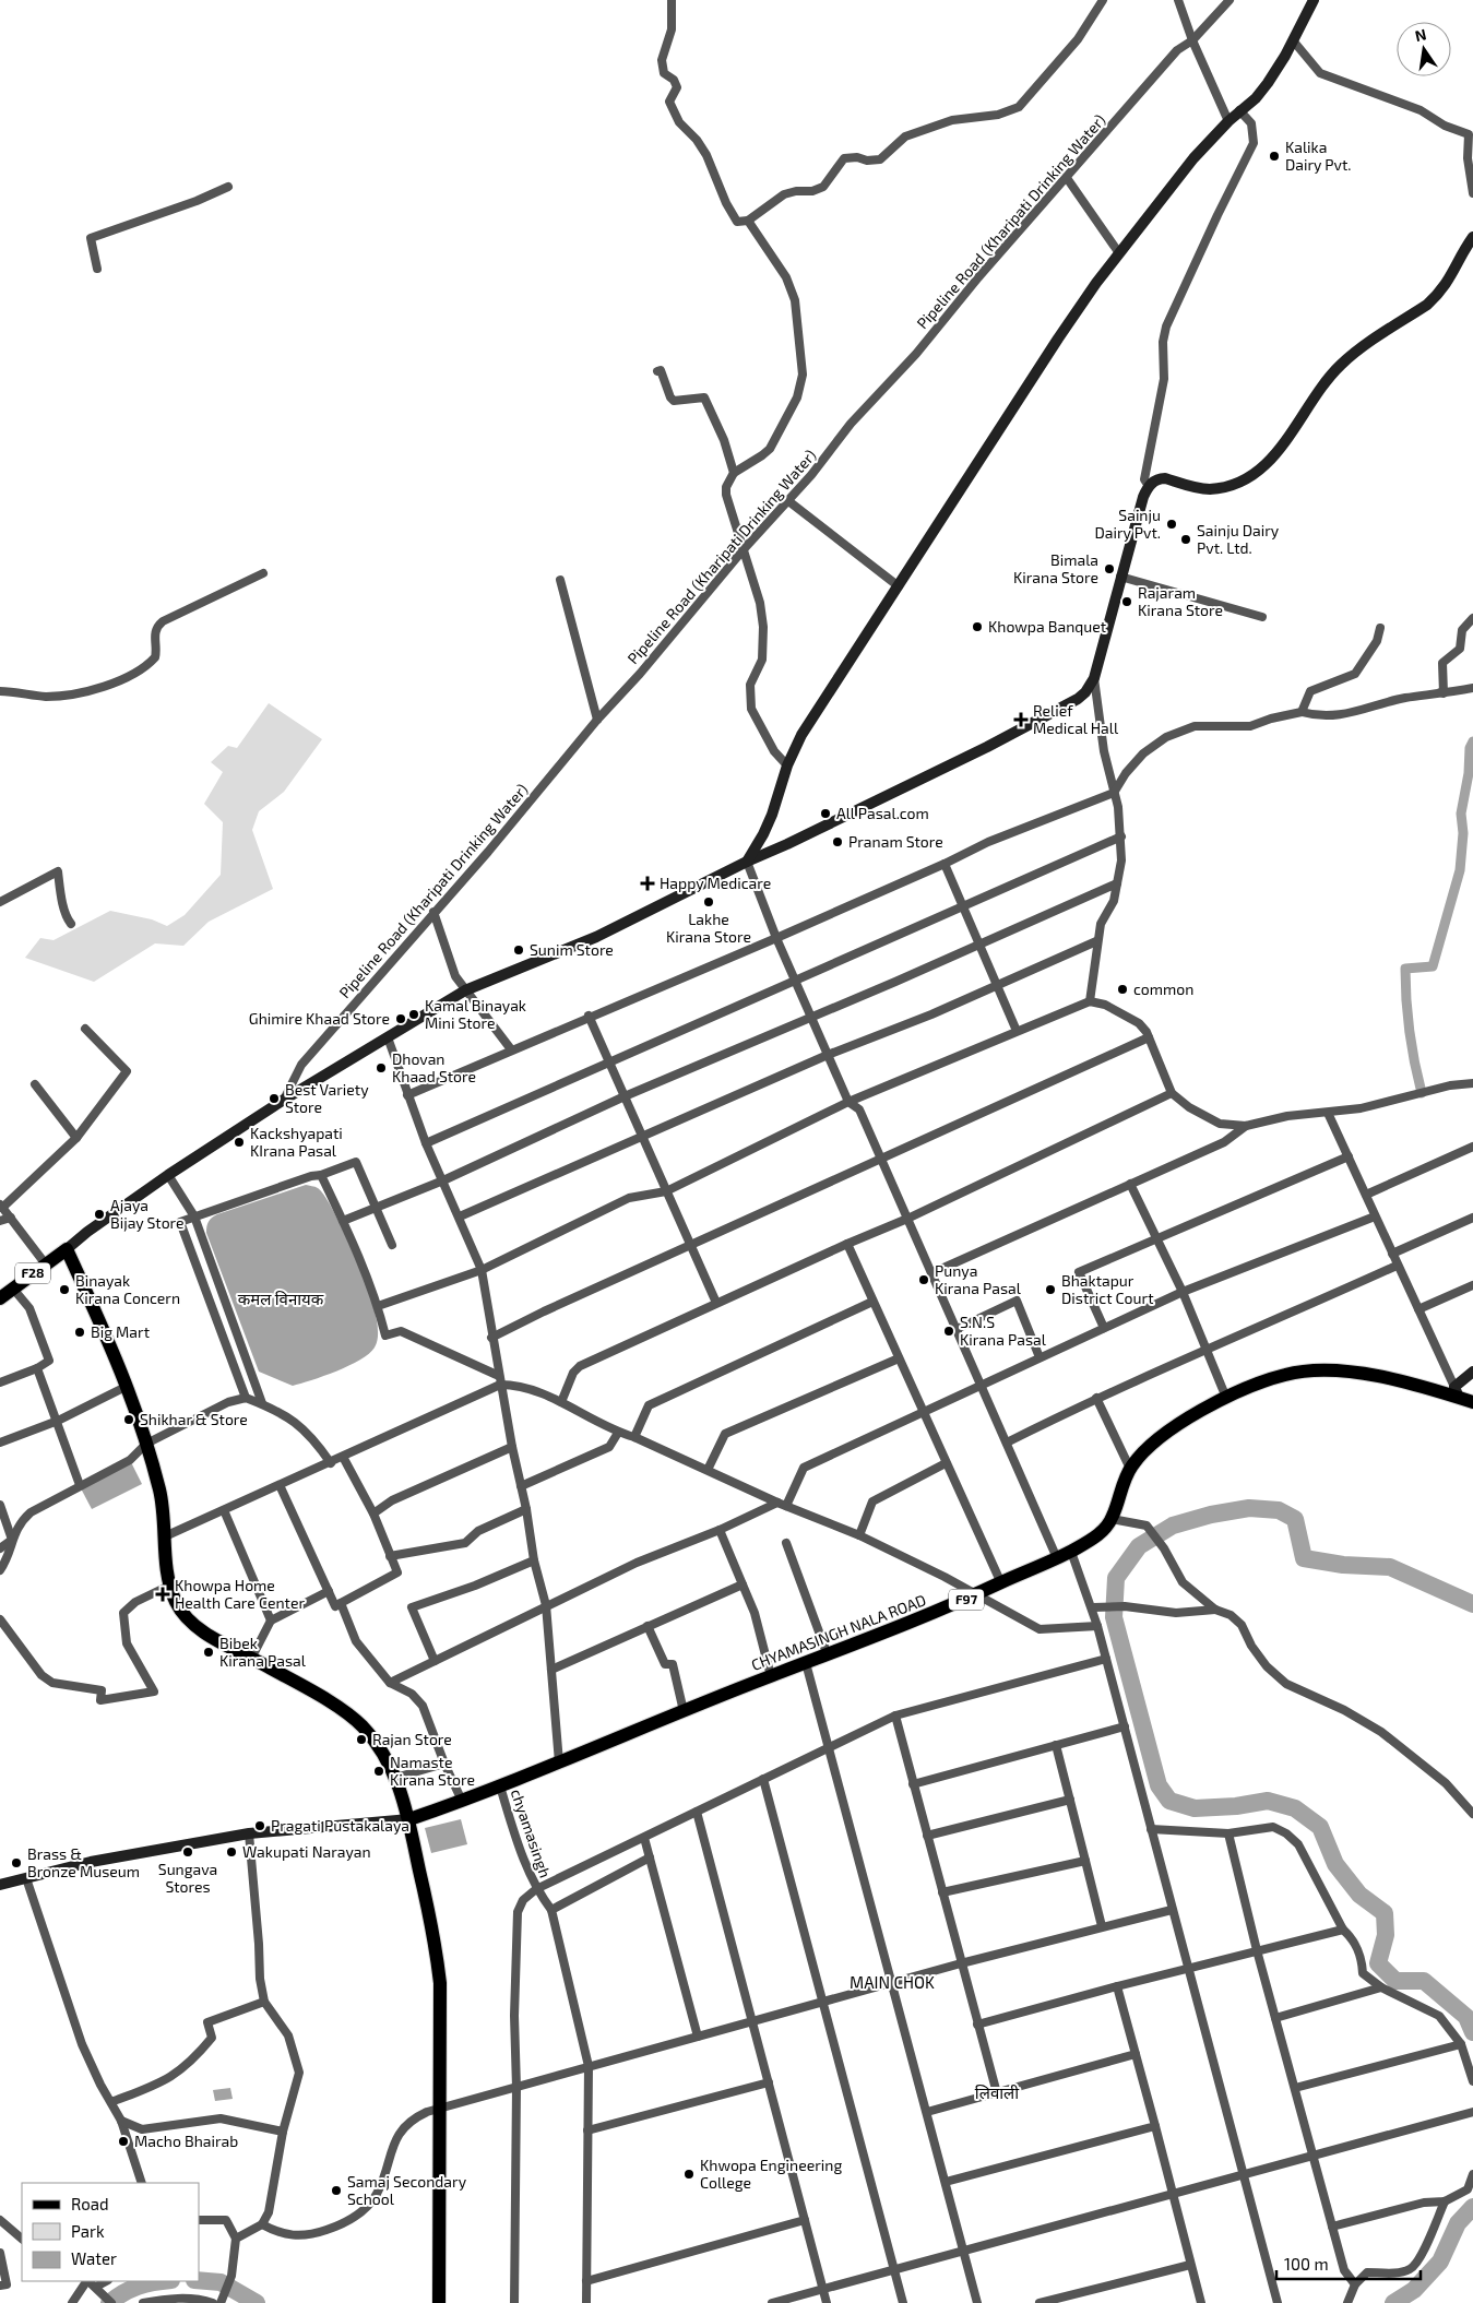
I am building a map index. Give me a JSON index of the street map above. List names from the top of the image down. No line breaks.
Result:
{"streets":{"main road":["F28","F97","CHYAMASINGH NALA ROAD"],"street":["Pipeline Road (Kharipati Drinking Water)","chyamasingh"]},"crossings":[["Pipeline Road (Kharipati Drinking Water)","F28"],["CHYAMASINGH NALA ROAD","chyamasingh"]],"districts":["कमल विनायक","MAIN CHOK","लिवाली"],"places":{"other":["Kalika Dairy Pvt.","Sainju Dairy Pvt.","Sainju Dairy Pvt. Ltd.","Bimala Kirana Store","Rajaram Kirana Store","Khowpa Banquet","All Pasal.com","Pranam Store","Lakhe Kirana Store","Sunim Store","common","Kamal Binayak Mini Store","Ghimire Khaad Store","Dhovan Khaad Store","Best Variety Store","Kackshyapati KIrana Pasal","Ajaya Bijay Store","Punya Kirana Pasal","Binayak Kirana Concern","Bhaktapur District Court","S.N.S Kirana Pasal","Big Mart","Shikhar & Store","Bibek Kirana Pasal","Rajan Store","Namaste Kirana Store","Pragati Pustakalaya","Sungava Stores","Wakupati Narayan","Brass & Bronze Museum","Macho Bhairab","Khwopa Engineering College","Samaj Secondary School"],"health":["Relief Medical Hall","Happy Medicare","Khowpa Home Health Care Center"]},"legend":["Road","Park","Water"],"scale_bar":"100 m","north":"top"}
